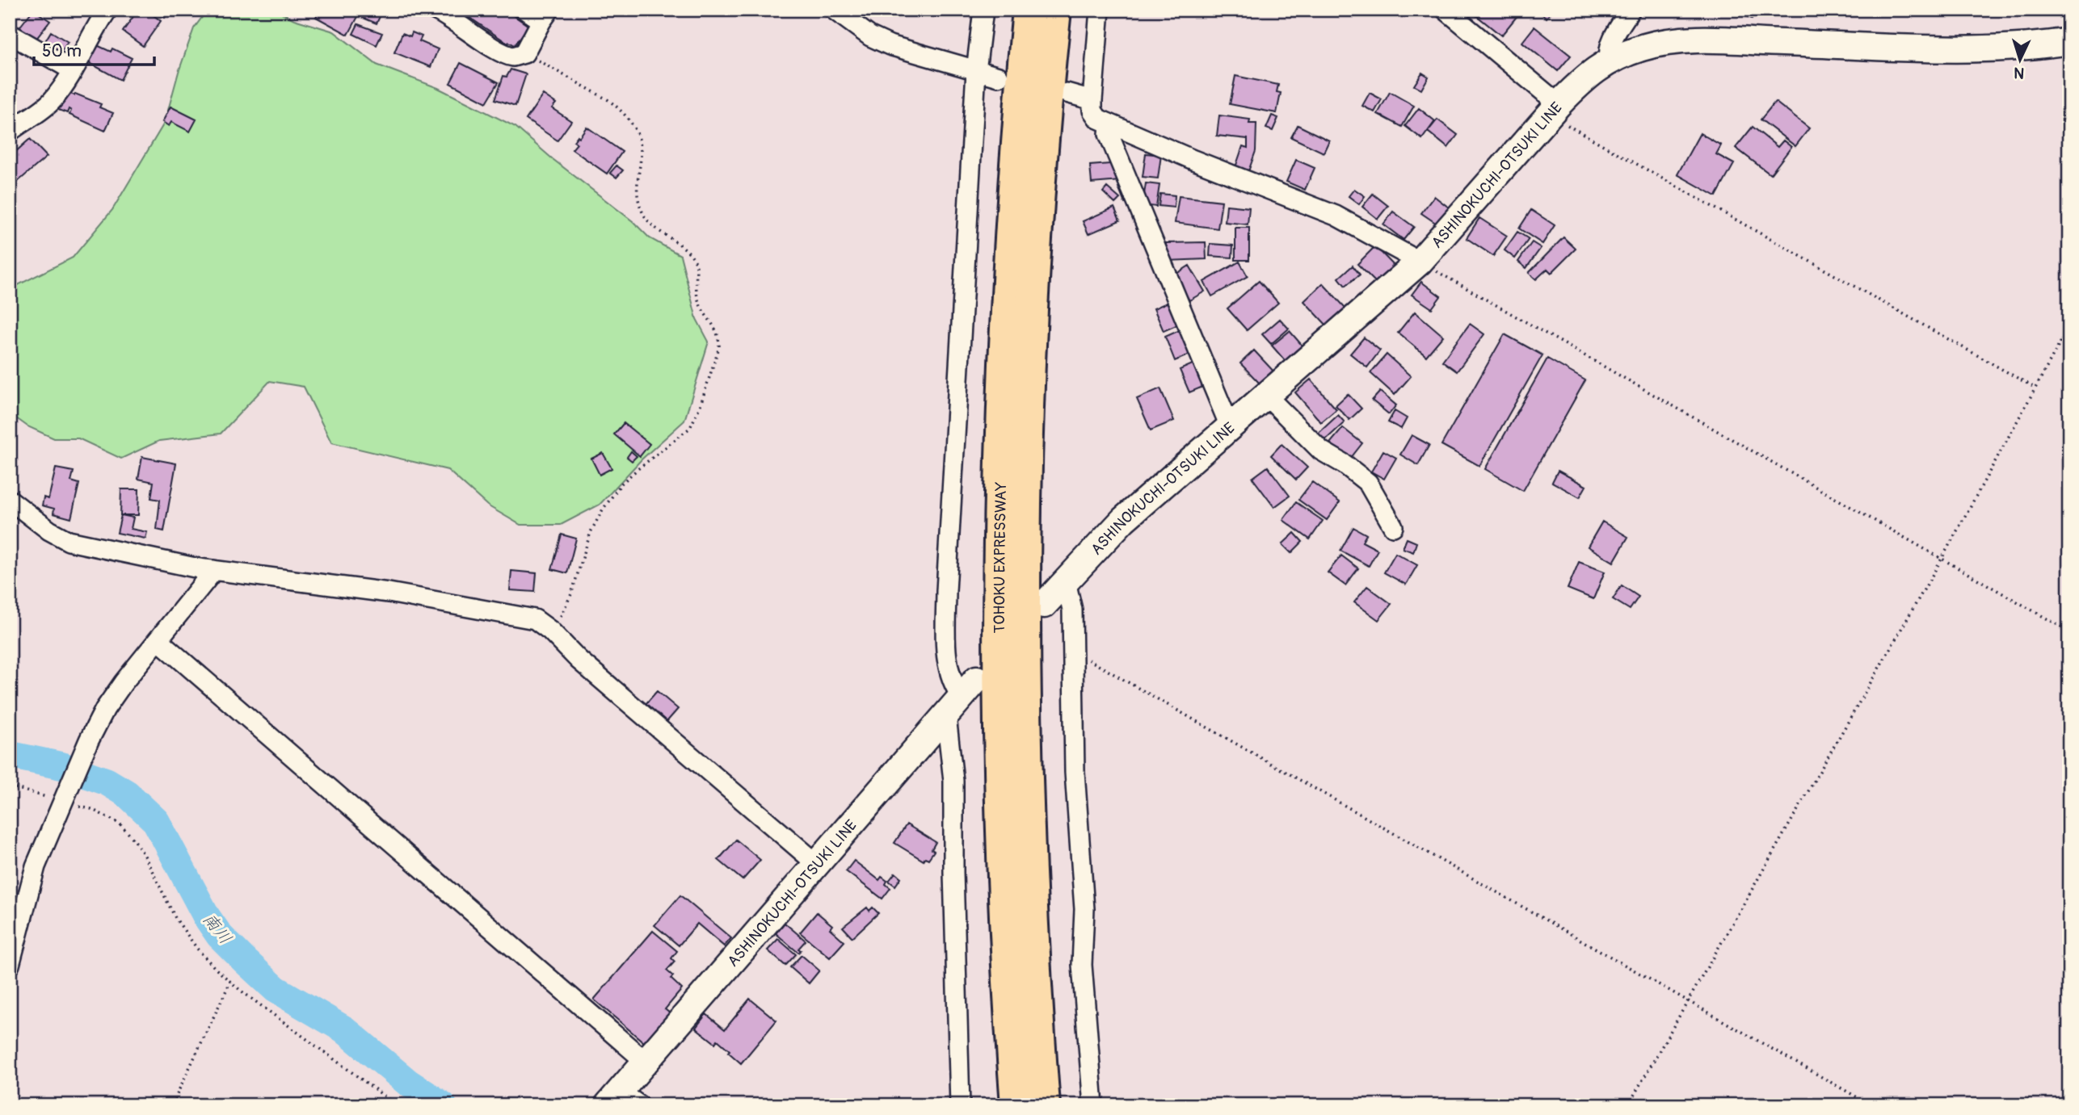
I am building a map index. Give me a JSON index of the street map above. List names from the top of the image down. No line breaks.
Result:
{"streets":{"highway":["TOHOKU EXPRESSWAY"],"main road":["ASHINOKUCHI-OTSUKI LINE"]},"water":["南川"],"scale_bar":"50 m","north":"bottom"}
